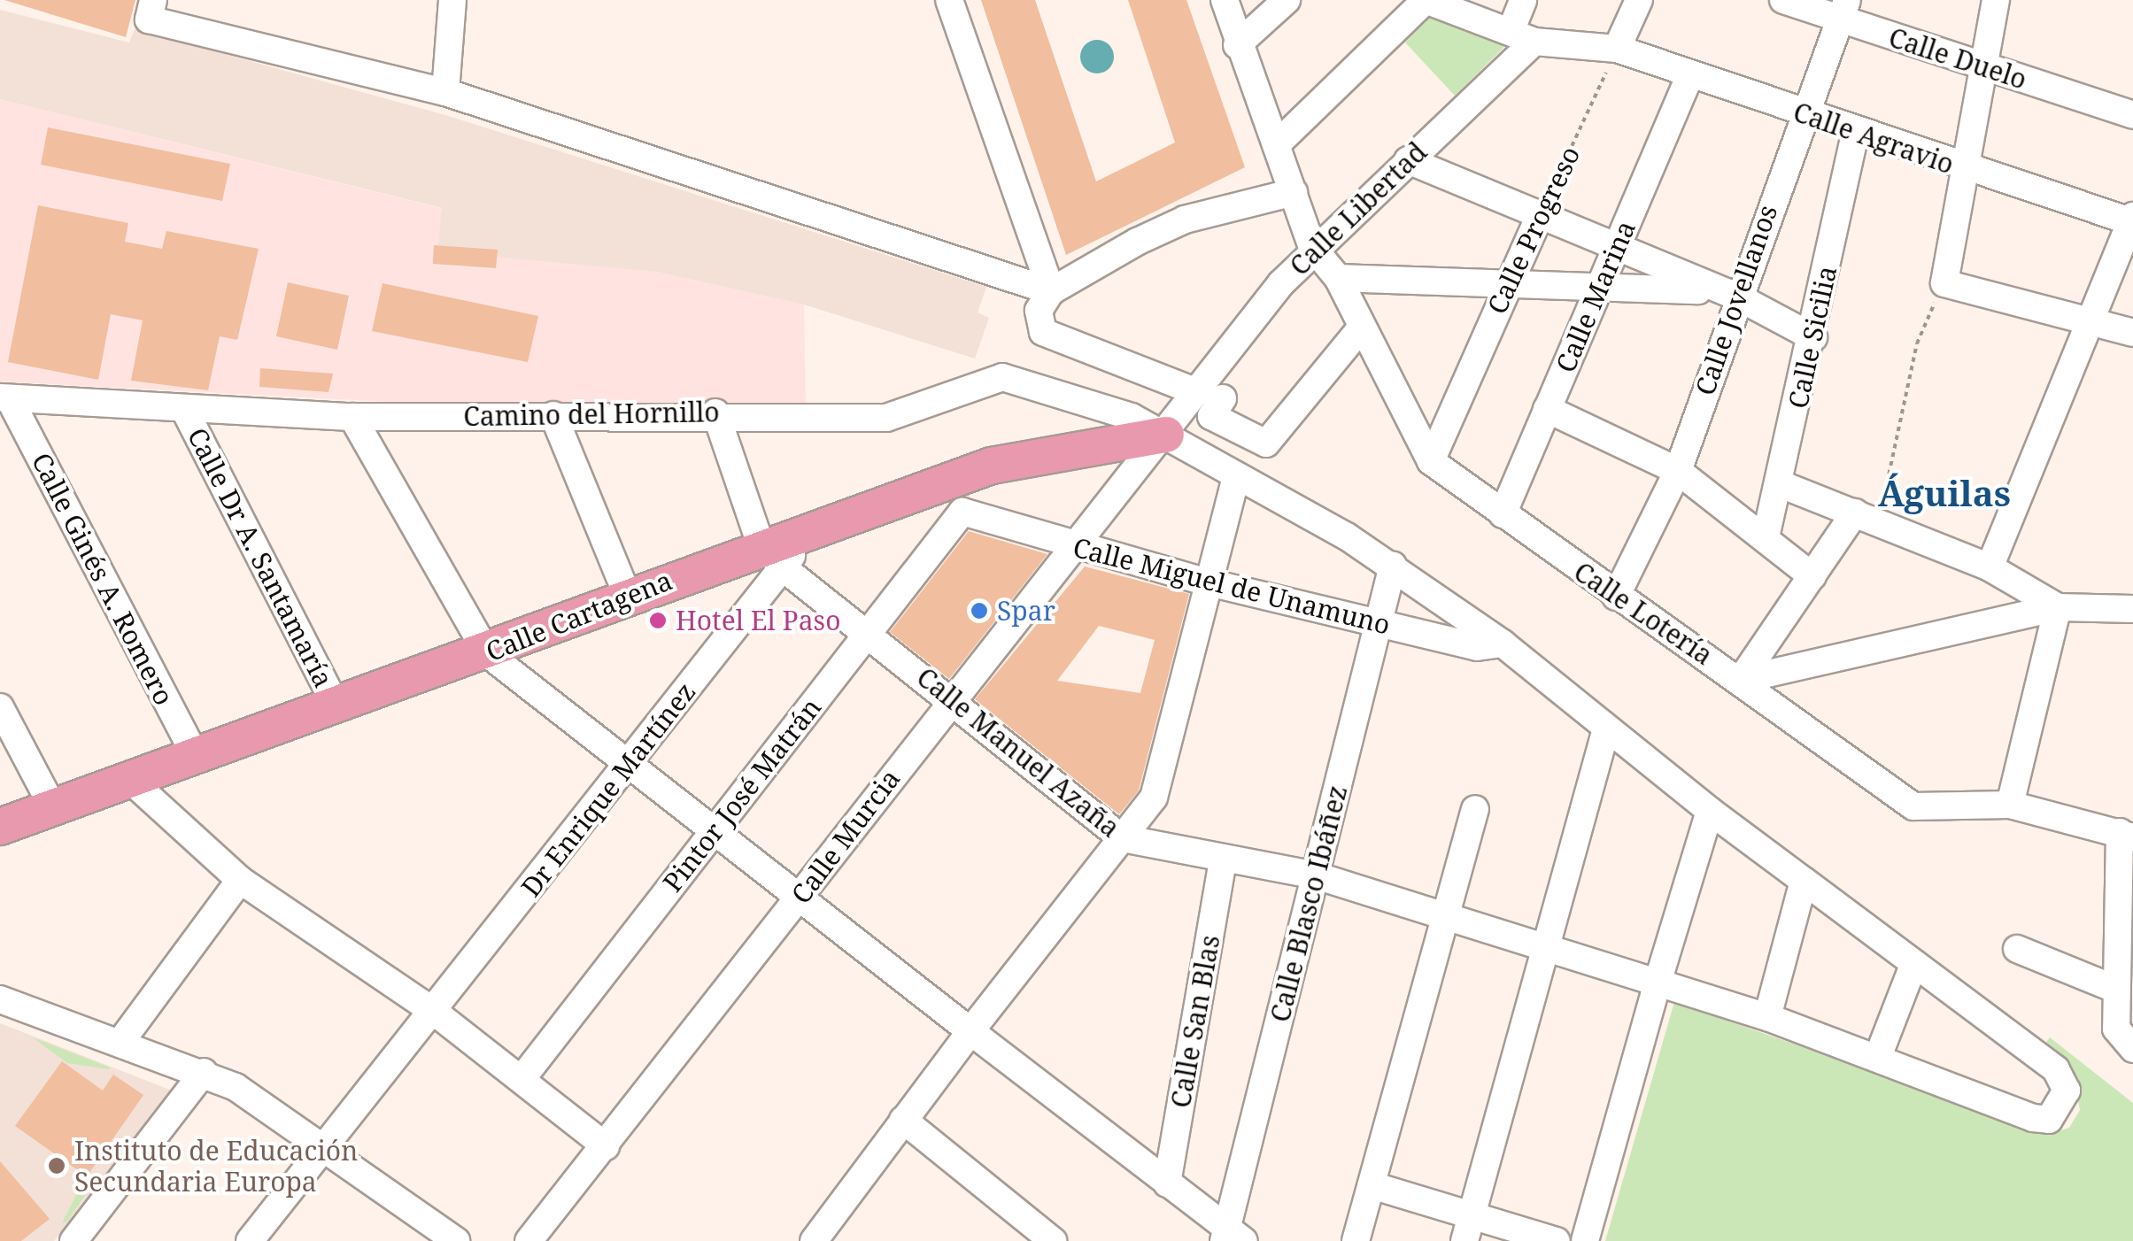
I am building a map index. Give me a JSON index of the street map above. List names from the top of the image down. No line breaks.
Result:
{"streets":{"main road":["Calle Cartagena"],"street":["Calle Duelo","Calle Agravio","Calle Libertad","Calle Progreso","Calle Marina","Calle Jovellanos","Calle Sicilia","Camino del Hornillo","Calle Dr A. Santamaría","Calle Ginés A. Romero","Calle Miguel de Unamuno","Calle Lotería","Calle Manuel Azaña","Dr Enrique Martínez","Pintor José Matrán","Calle Murcia","Calle Blasco Ibáñez","Calle San Blas"]},"crossings":[["Calle Duelo","Calle Jovellanos"],["Calle Agravio","Calle Libertad"],["Calle Agravio","Calle Progreso"],["Calle Agravio","Calle Marina"],["Calle Agravio","Calle Jovellanos"],["Calle Agravio","Calle Sicilia"],["Calle Libertad","Camino del Hornillo"],["Calle Libertad","Calle Lotería"],["Calle Libertad","Calle Cartagena"],["Calle Libertad","Calle Murcia"],["Calle Progreso","Calle Lotería"],["Calle Marina","Calle Lotería"],["Calle Jovellanos","Calle Lotería"],["Camino del Hornillo","Calle Dr A. Santamaría"],["Camino del Hornillo","Calle Ginés A. Romero"],["Camino del Hornillo","Calle Miguel de Unamuno"],["Camino del Hornillo","Calle Cartagena"],["Camino del Hornillo","Calle Manuel Azaña"],["Camino del Hornillo","Calle Murcia"],["Camino del Hornillo","Calle Blasco Ibáñez"],["Calle Dr A. Santamaría","Calle Cartagena"],["Calle Ginés A. Romero","Calle Cartagena"],["Calle Miguel de Unamuno","Calle Cartagena"],["Calle Miguel de Unamuno","Pintor José Matrán"],["Calle Miguel de Unamuno","Calle Murcia"],["Calle Miguel de Unamuno","Calle Blasco Ibáñez"],["Calle Cartagena","Calle Manuel Azaña"],["Calle Cartagena","Dr Enrique Martínez"],["Calle Cartagena","Pintor José Matrán"],["Calle Cartagena","Calle Murcia"],["Calle Manuel Azaña","Dr Enrique Martínez"],["Calle Manuel Azaña","Pintor José Matrán"],["Calle Manuel Azaña","Calle Murcia"],["Calle Manuel Azaña","Calle Blasco Ibáñez"],["Calle Manuel Azaña","Calle San Blas"]],"districts":["Águilas"],"places":["Spar","Hotel El Paso","Instituto de Educación Secundaria Europa"]}
